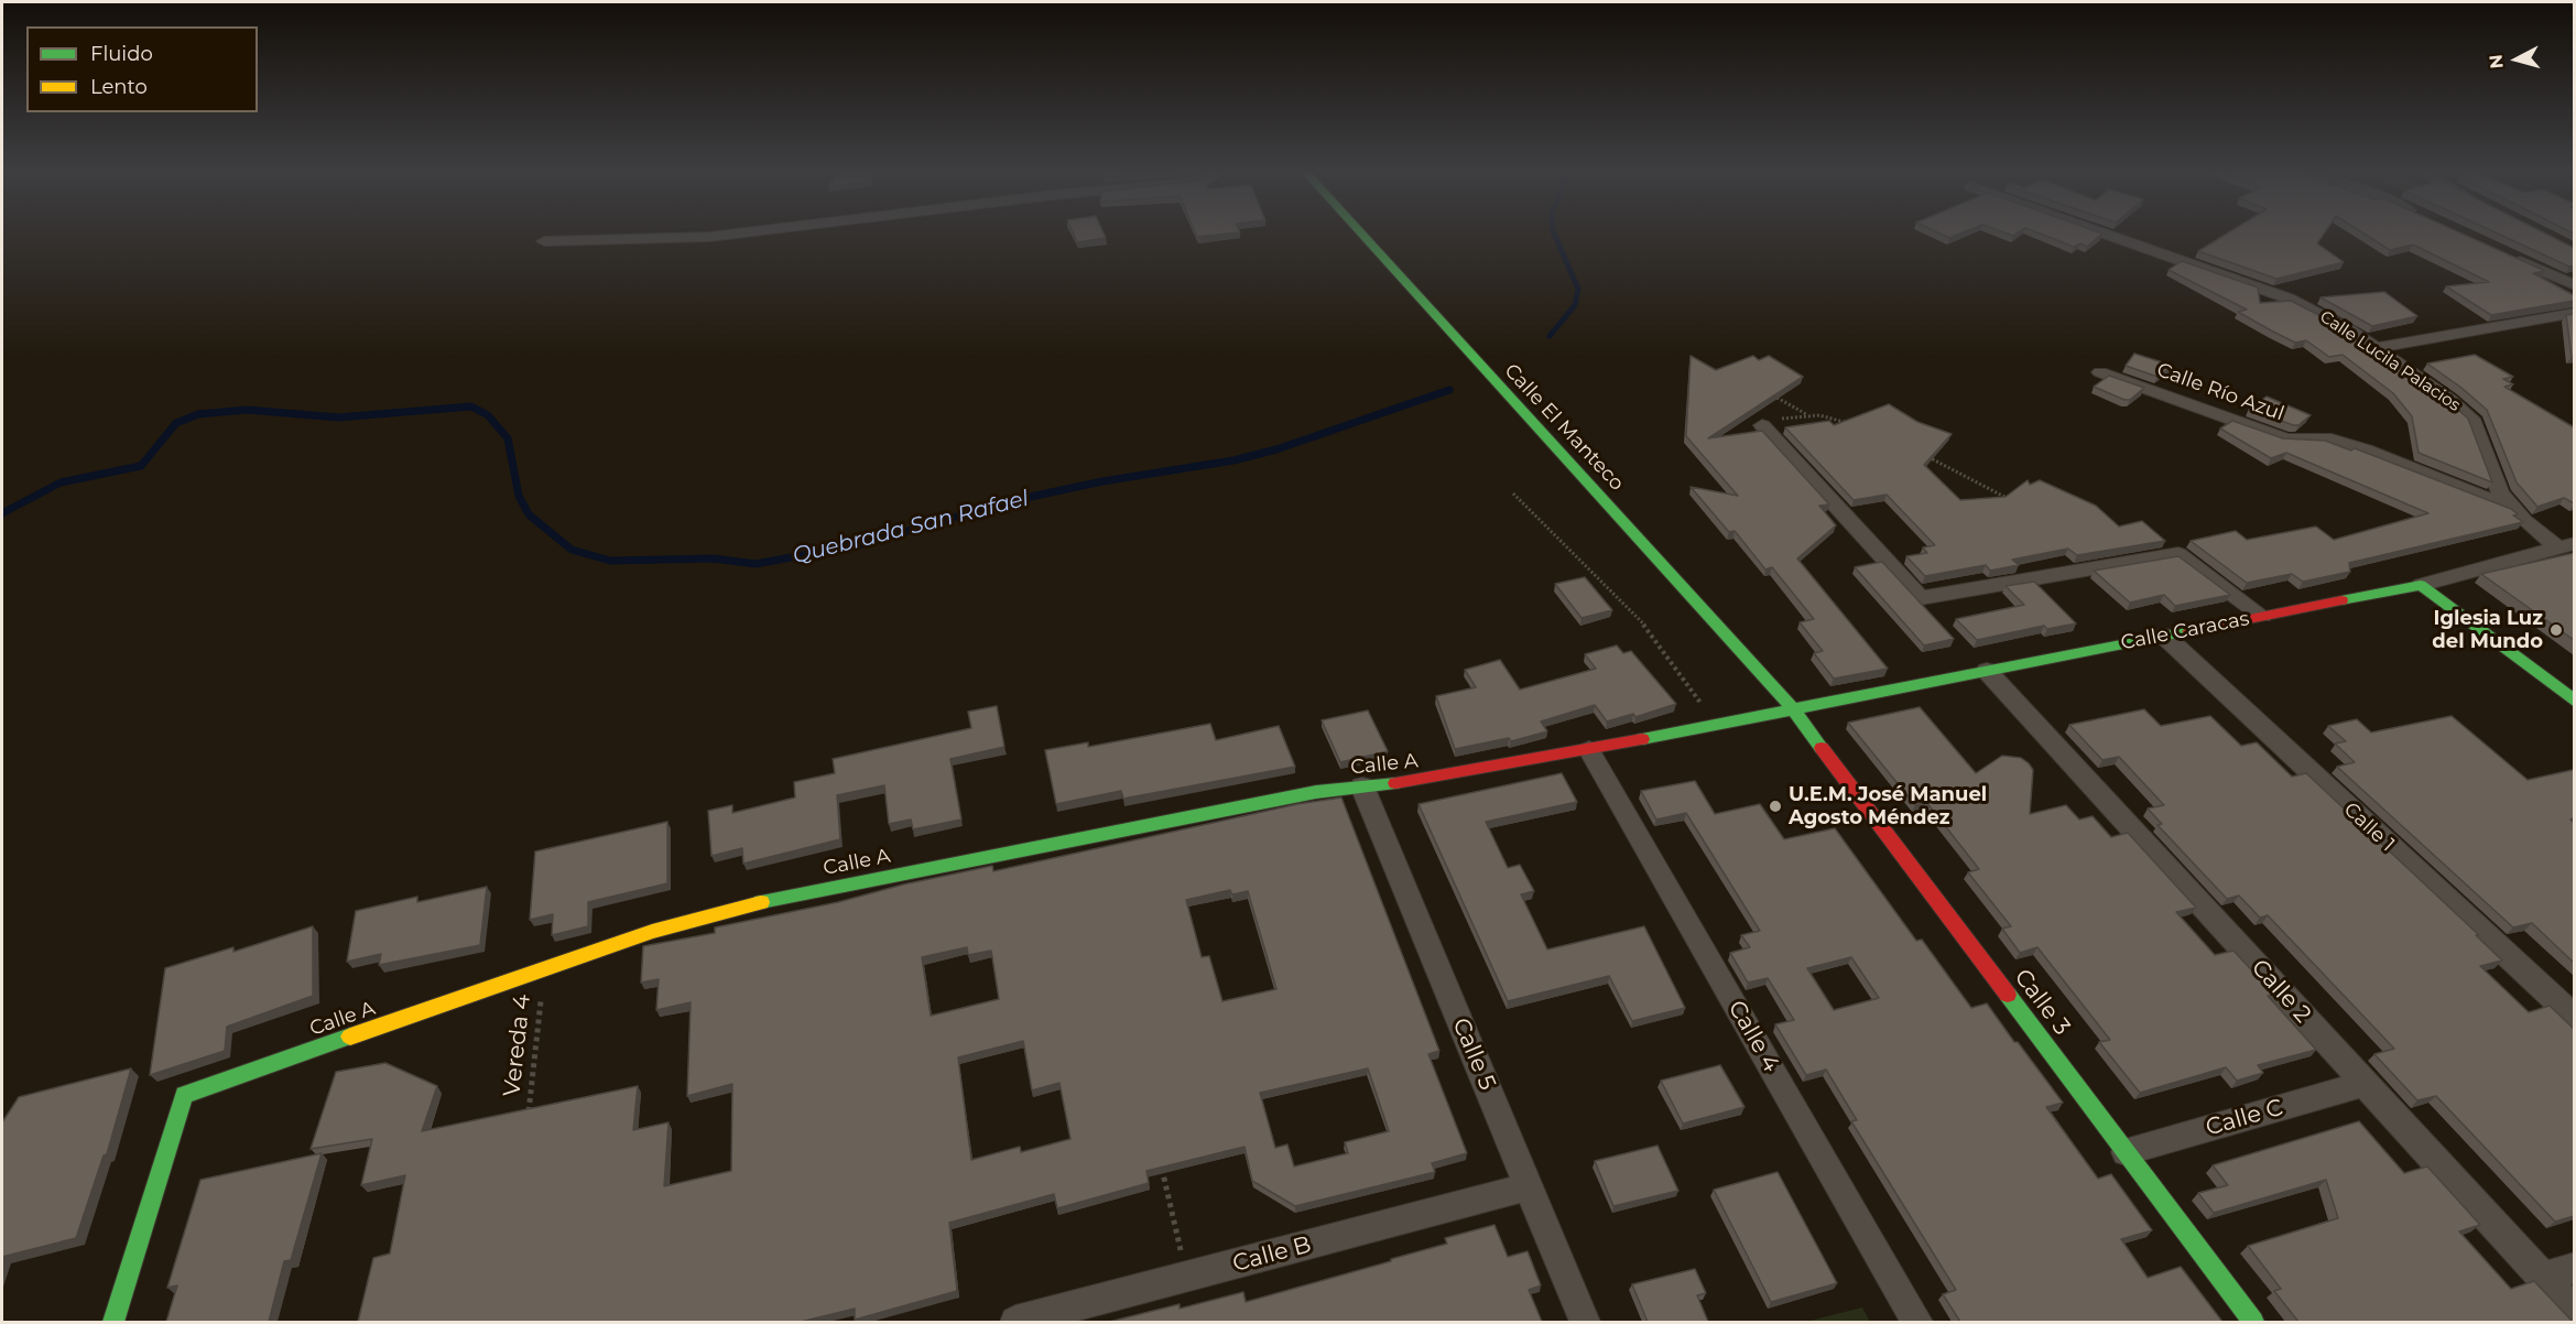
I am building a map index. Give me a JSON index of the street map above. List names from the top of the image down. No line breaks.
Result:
{"streets":{"street":["Calle Lucila Palacios","Calle Río Azul","Calle El Manteco","Calle Caracas","Calle A","Calle 1","Calle 2","Calle 3","Calle 4","Calle 5","Calle C","Calle B"],"path":["Vereda 4"]},"crossings":[["Calle Lucila Palacios","Calle Río Azul"],["Calle Lucila Palacios","Calle Caracas"],["Calle El Manteco","Calle Caracas"],["Calle El Manteco","Calle A"],["Calle El Manteco","Calle 3"],["Calle Caracas","Calle A"],["Calle Caracas","Calle 1"],["Calle Caracas","Calle 2"],["Calle Caracas","Calle 3"],["Calle A","Calle 3"],["Calle A","Calle 4"],["Calle A","Vereda 4"],["Calle A","Calle 5"],["Calle 2","Calle C"],["Calle 3","Calle C"],["Calle 5","Calle B"]],"water":["Quebrada San Rafael"],"places":["Iglesia Luz del Mundo","U.E.M. José Manuel Agosto Méndez"],"legend":["Fluido","Lento"],"north":"left"}
